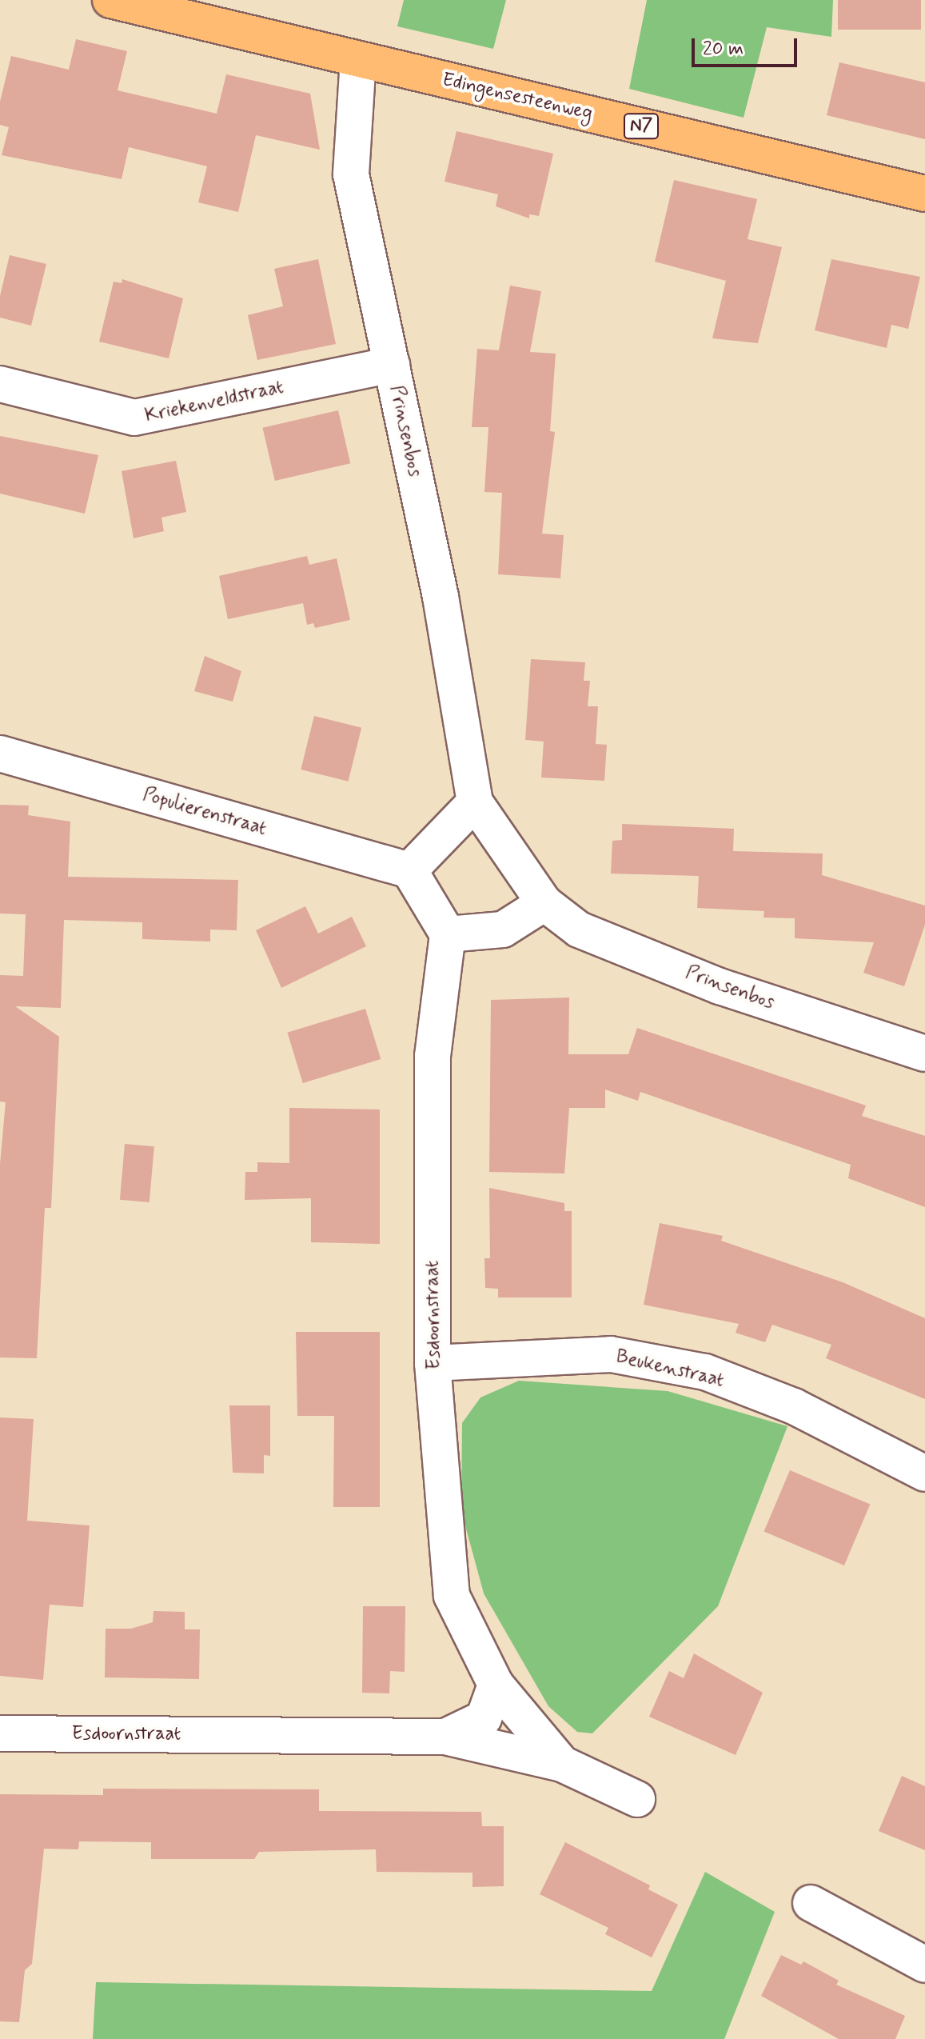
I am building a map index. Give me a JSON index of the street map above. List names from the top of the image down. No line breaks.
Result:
{"streets":{"main road":["Edingensesteenweg","N7"],"street":["Kriekenveldstraat","Prinsenbos","Populierenstraat","Esdoornstraat","Beukenstraat"]},"crossings":[["Edingensesteenweg","Prinsenbos"],["Kriekenveldstraat","Prinsenbos"],["Esdoornstraat","Beukenstraat"]],"scale_bar":"20 m"}
